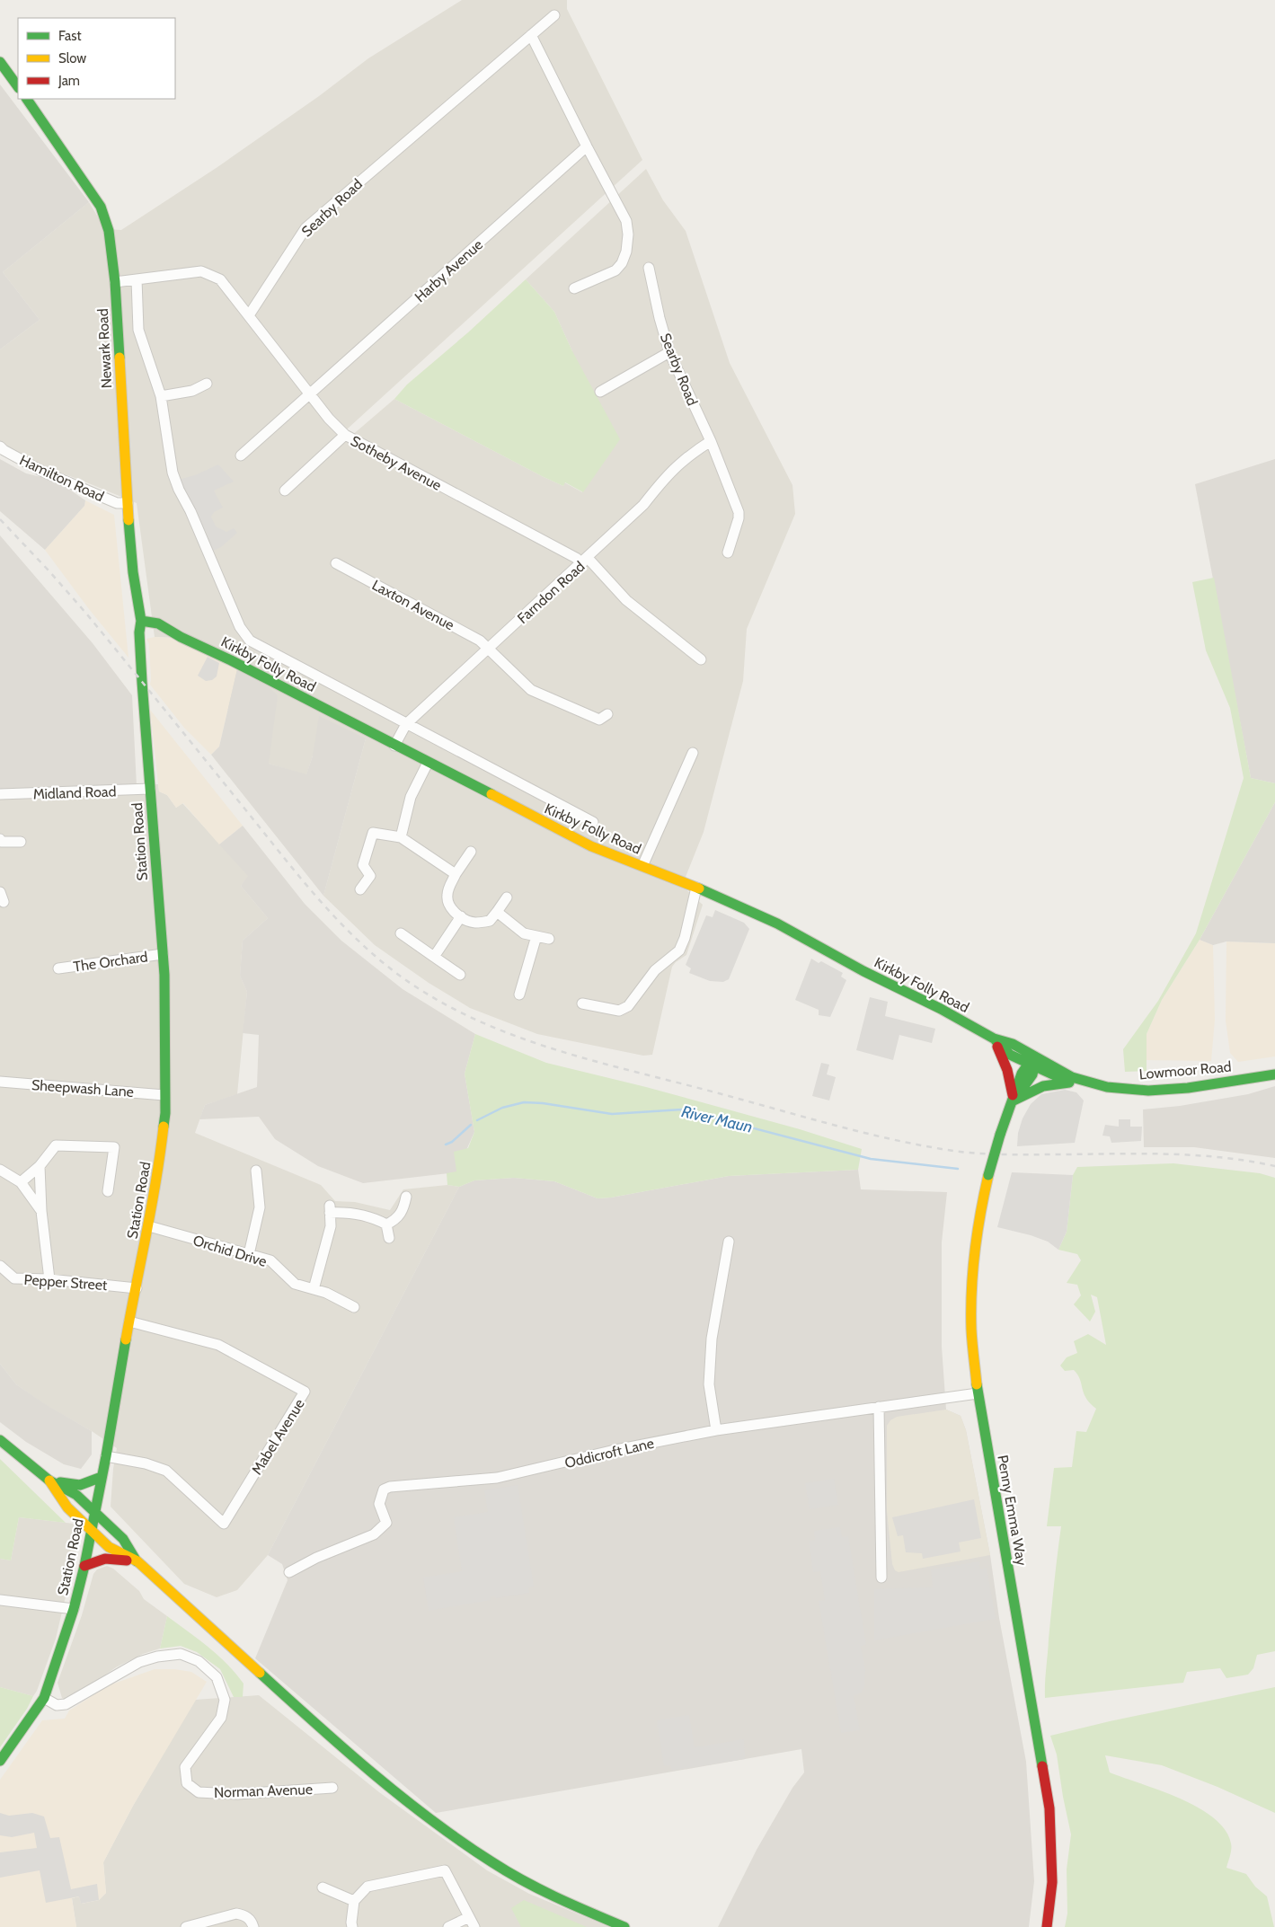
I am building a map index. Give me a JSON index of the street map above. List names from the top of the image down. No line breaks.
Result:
{"streets":{"main road":["Newark Road","Kirkby Folly Road","Station Road","Lowmoor Road","Penny Emma Way"],"street":["Searby Road","Harby Avenue","Sotheby Avenue","Hamilton Road","Farndon Road","Laxton Avenue","Midland Road","The Orchard","Sheepwash Lane","Orchid Drive","Pepper Street","Mabel Avenue","Oddicroft Lane","Norman Avenue"]},"crossings":[["Searby Road","Sotheby Avenue"],["Searby Road","Farndon Road"],["Harby Avenue","Sotheby Avenue"],["Newark Road","Hamilton Road"],["Newark Road","Kirkby Folly Road"],["Newark Road","Station Road"],["Sotheby Avenue","Farndon Road"],["Farndon Road","Laxton Avenue"],["Farndon Road","Kirkby Folly Road"],["Kirkby Folly Road","Station Road"],["Kirkby Folly Road","Lowmoor Road"],["Kirkby Folly Road","Penny Emma Way"],["Midland Road","Station Road"],["Station Road","The Orchard"],["Station Road","Sheepwash Lane"],["Station Road","Orchid Drive"],["Station Road","Pepper Street"],["Station Road","Mabel Avenue"],["Station Road","Norman Avenue"],["Lowmoor Road","Penny Emma Way"],["Oddicroft Lane","Penny Emma Way"]],"water":["River Maun"],"legend":["Fast","Slow","Jam"]}
